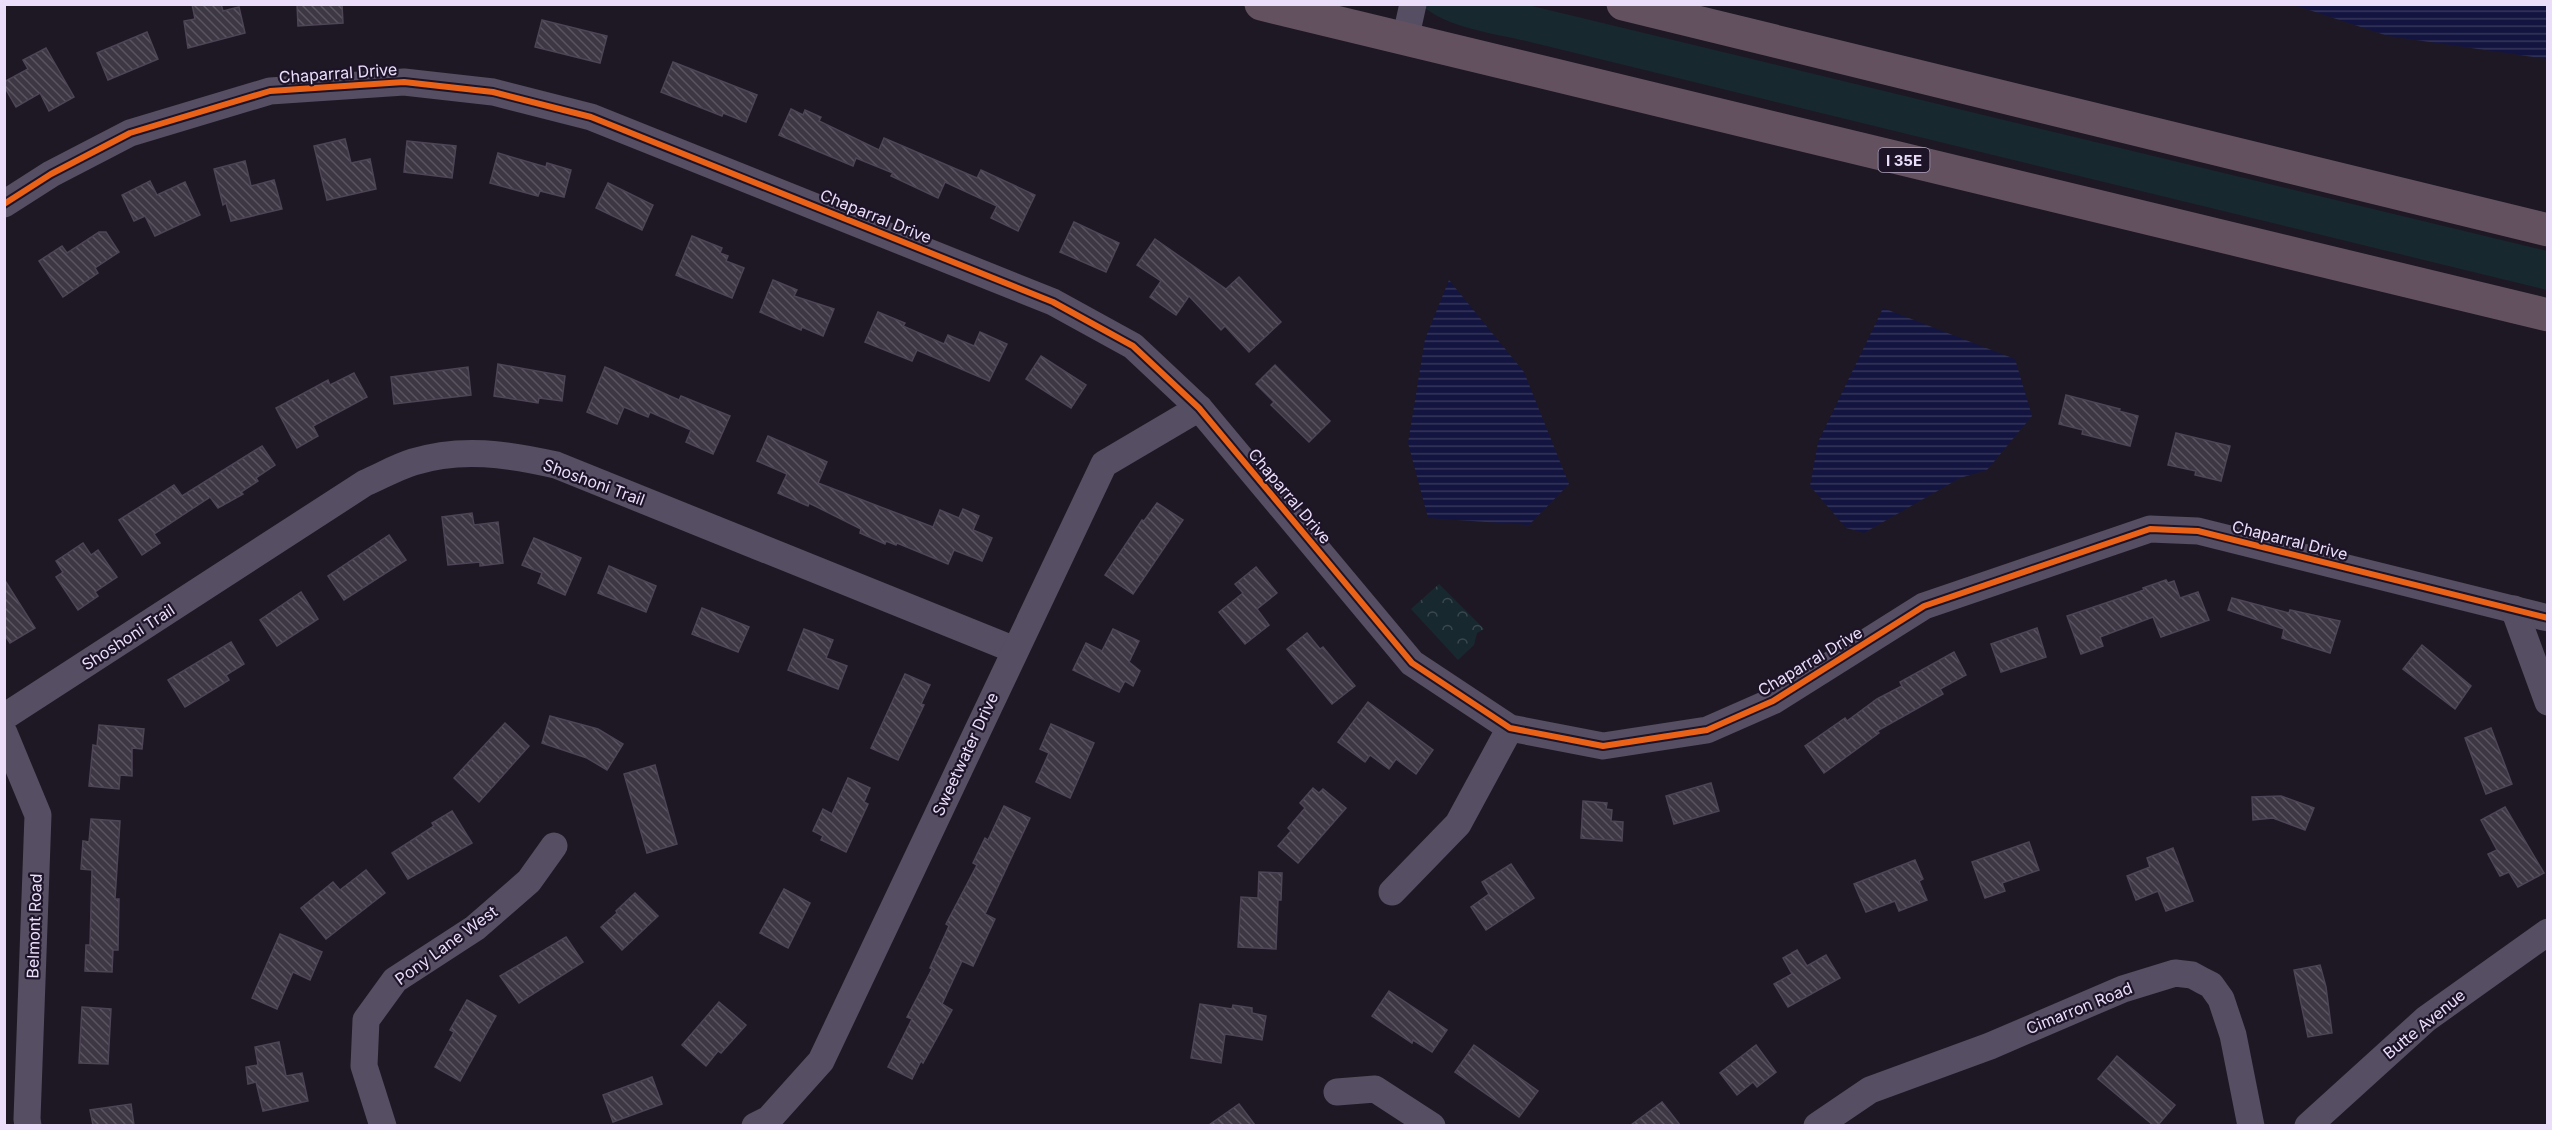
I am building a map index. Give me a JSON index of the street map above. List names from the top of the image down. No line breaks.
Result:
{"streets":{"highway":["I 35E"],"street":["Chaparral Drive","Shoshoni Trail","Sweetwater Drive","Belmont Road","Pony Lane West","Cimarron Road","Butte Avenue"]},"crossings":[["Chaparral Drive","Sweetwater Drive"],["Shoshoni Trail","Sweetwater Drive"]]}
